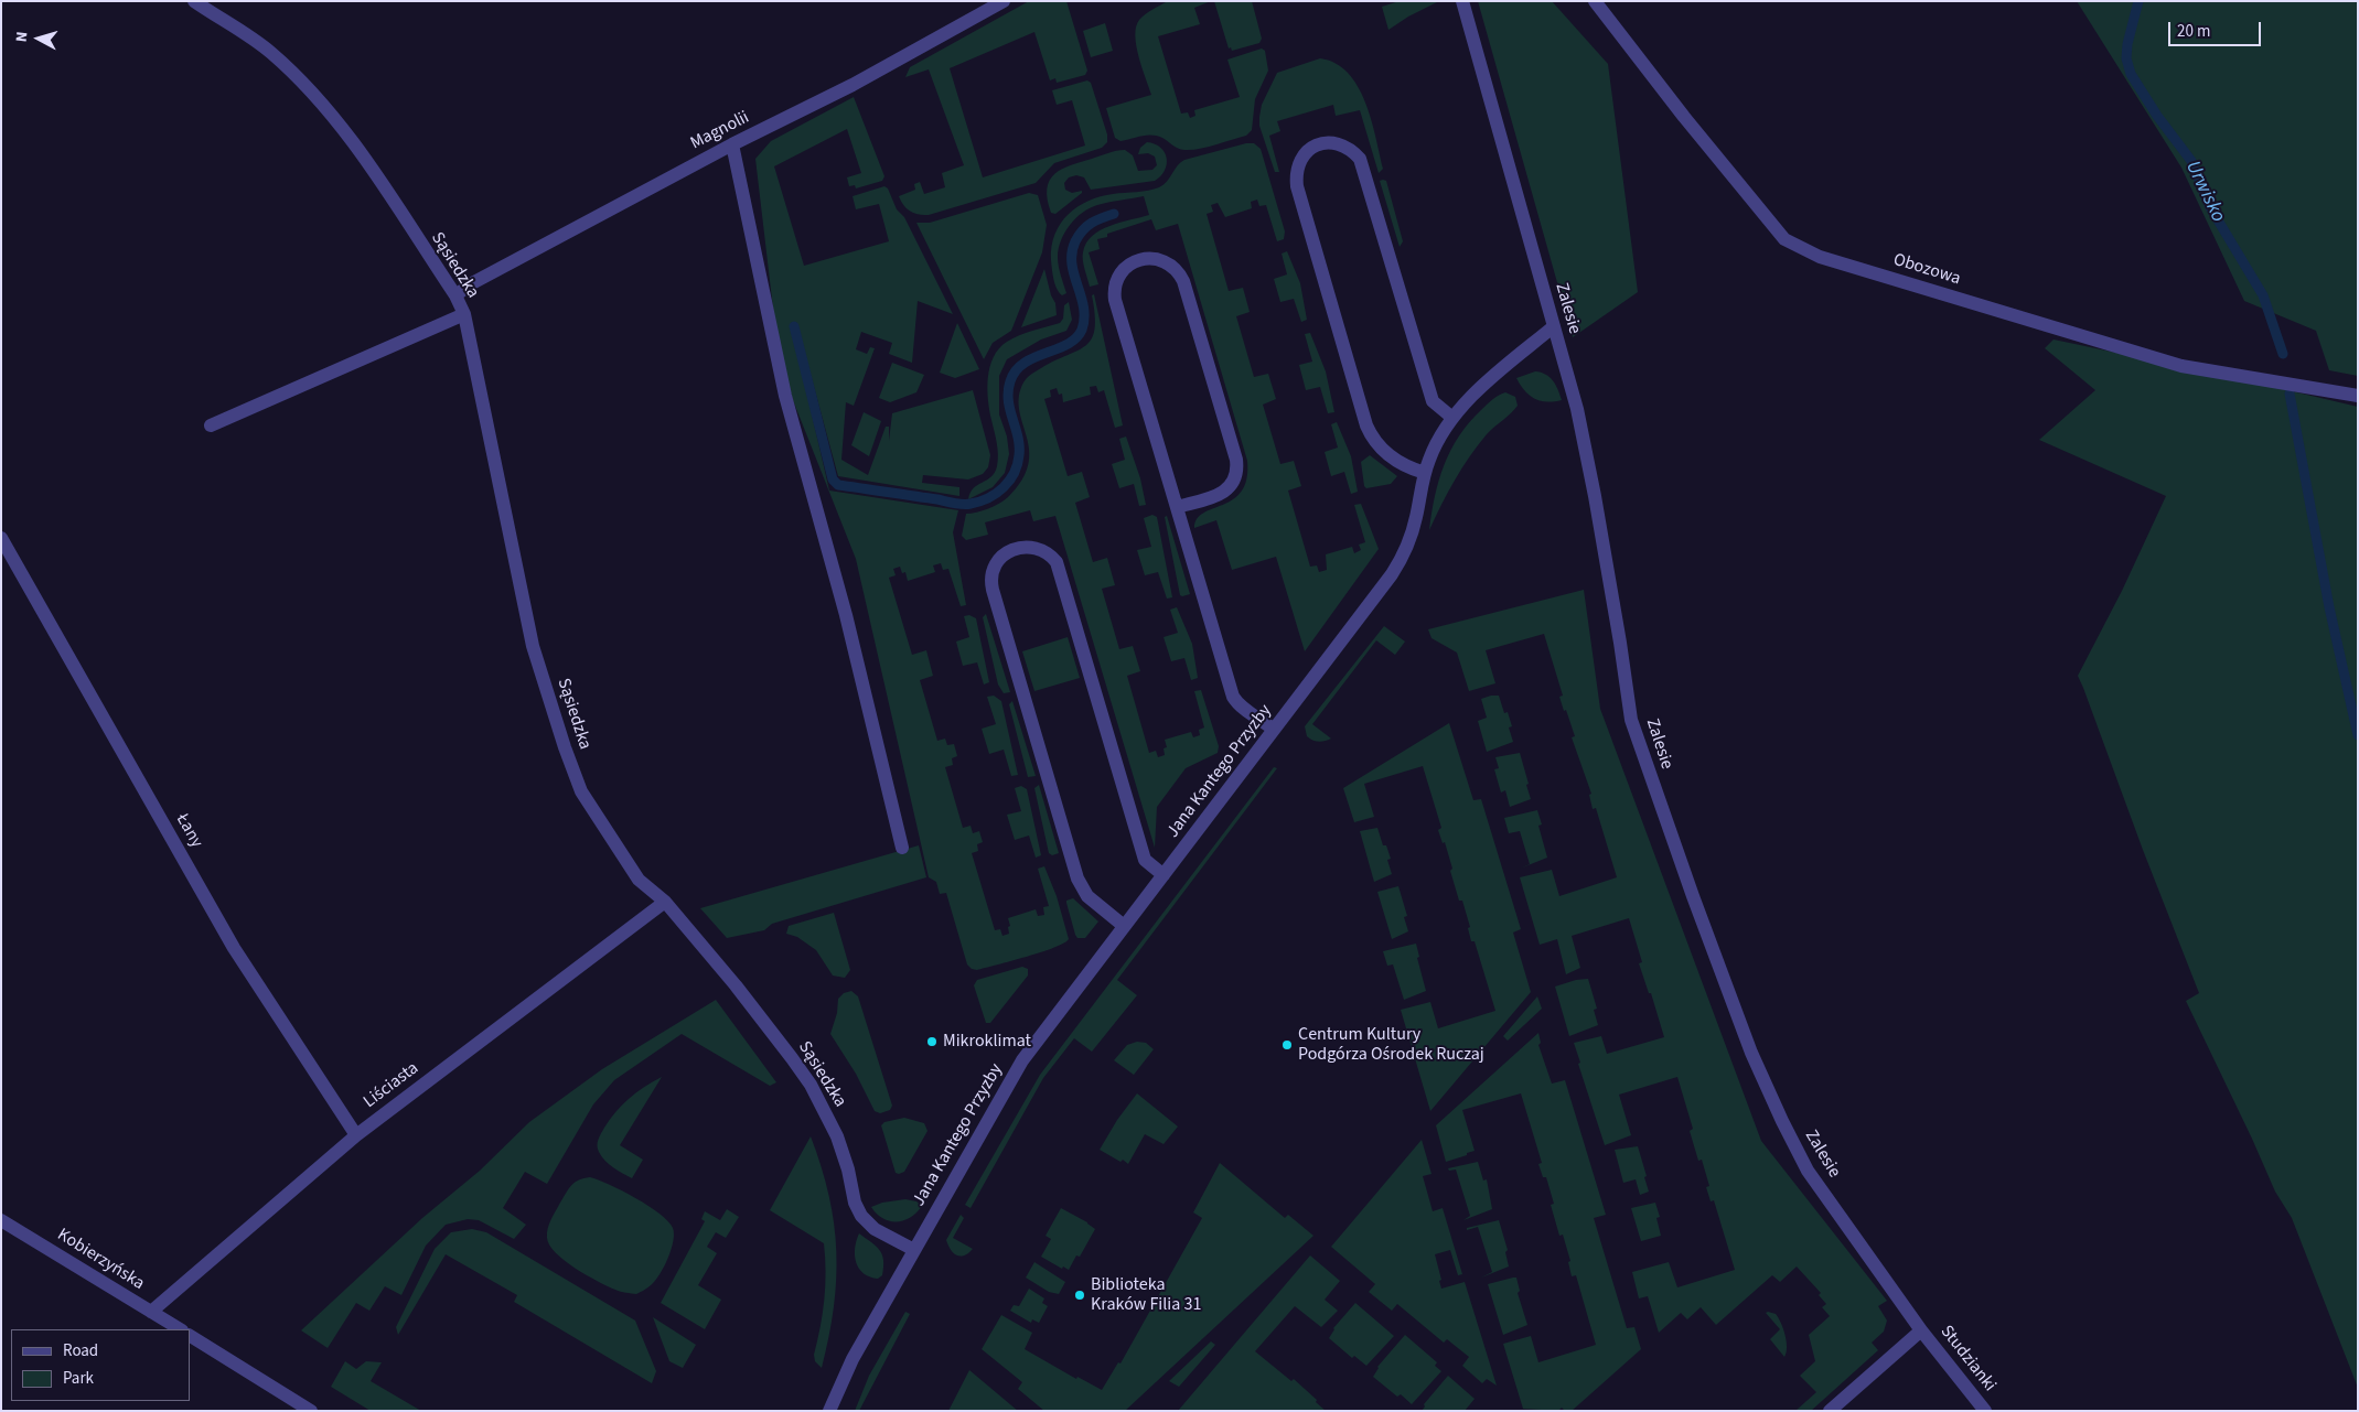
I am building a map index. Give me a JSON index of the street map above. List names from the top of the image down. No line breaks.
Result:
{"streets":{"street":["Magnolii","Sąsiedzka","Obozowa","Zalesie","Jana Kantego Przyzby","Łany","Liściasta","Kobierzyńska","Studzianki"]},"crossings":[["Magnolii","Sąsiedzka"],["Sąsiedzka","Jana Kantego Przyzby"],["Sąsiedzka","Liściasta"],["Zalesie","Jana Kantego Przyzby"],["Zalesie","Studzianki"],["Łany","Liściasta"],["Liściasta","Kobierzyńska"]],"water":["Urwisko"],"places":["Mikroklimat","Centrum Kultury Podgórza Ośrodek Ruczaj","Biblioteka Kraków Filia 31"],"legend":["Road","Park"],"scale_bar":"20 m","north":"left"}
